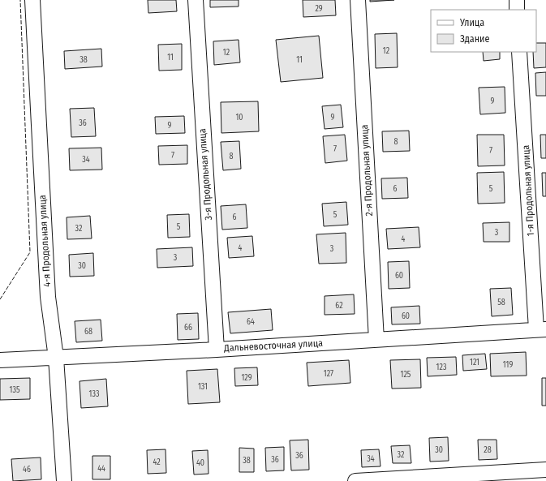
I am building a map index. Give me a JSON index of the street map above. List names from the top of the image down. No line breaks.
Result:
{"streets":{"street":["2-я Продольная улица","3-я Продольная улица","1-я Продольная улица","4-я Продольная улица","Дальневосточная улица"]},"crossings":[["2-я Продольная улица","Дальневосточная улица"],["3-я Продольная улица","Дальневосточная улица"],["1-я Продольная улица","Дальневосточная улица"],["4-я Продольная улица","Дальневосточная улица"]],"house_numbers":["29","12","12","11","38","11","9","10","9","36","9","8","7","7","7","8","34","6","5","5","6","5","32","3","4","4","3","3","30","60","58","62","60","64","66","68","121","119","123","127","125","129","131","135","133","30","28","32","36","34","36","38","42","40","44","46"],"legend":["Улица","Здание"]}
